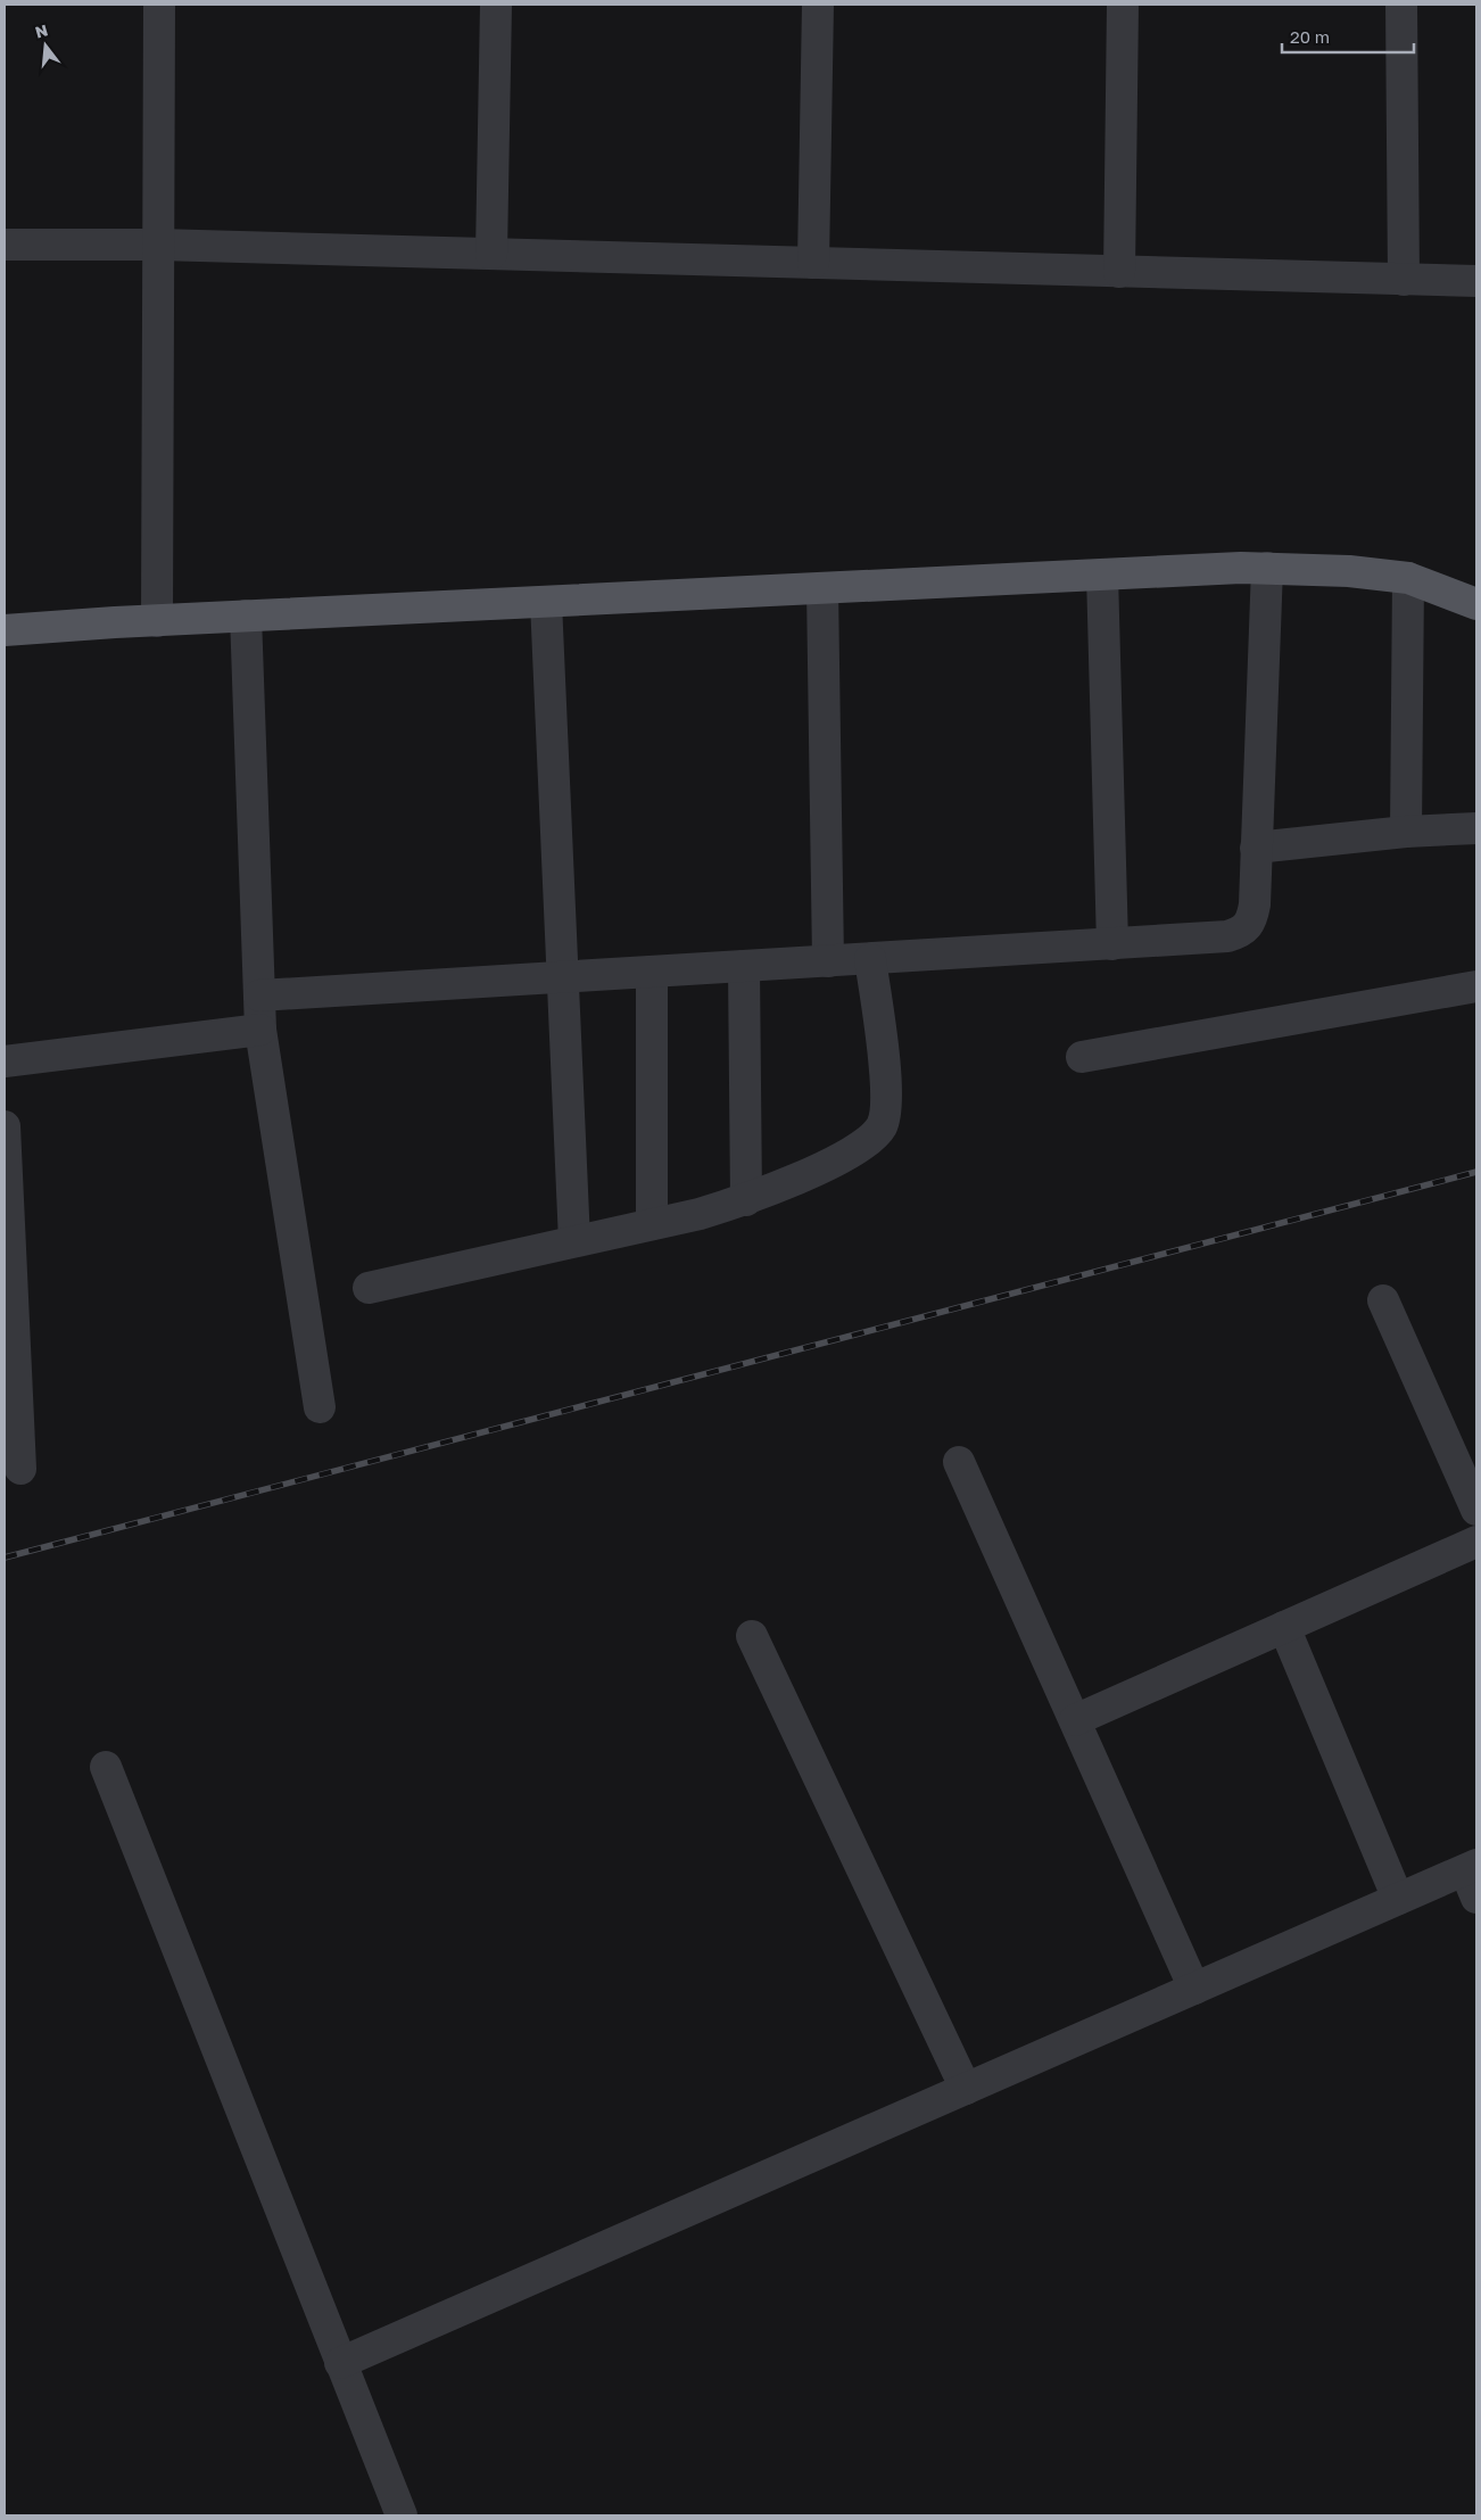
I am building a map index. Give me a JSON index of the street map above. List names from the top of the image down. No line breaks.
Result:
{"scale_bar":"20 m","north":"top"}
